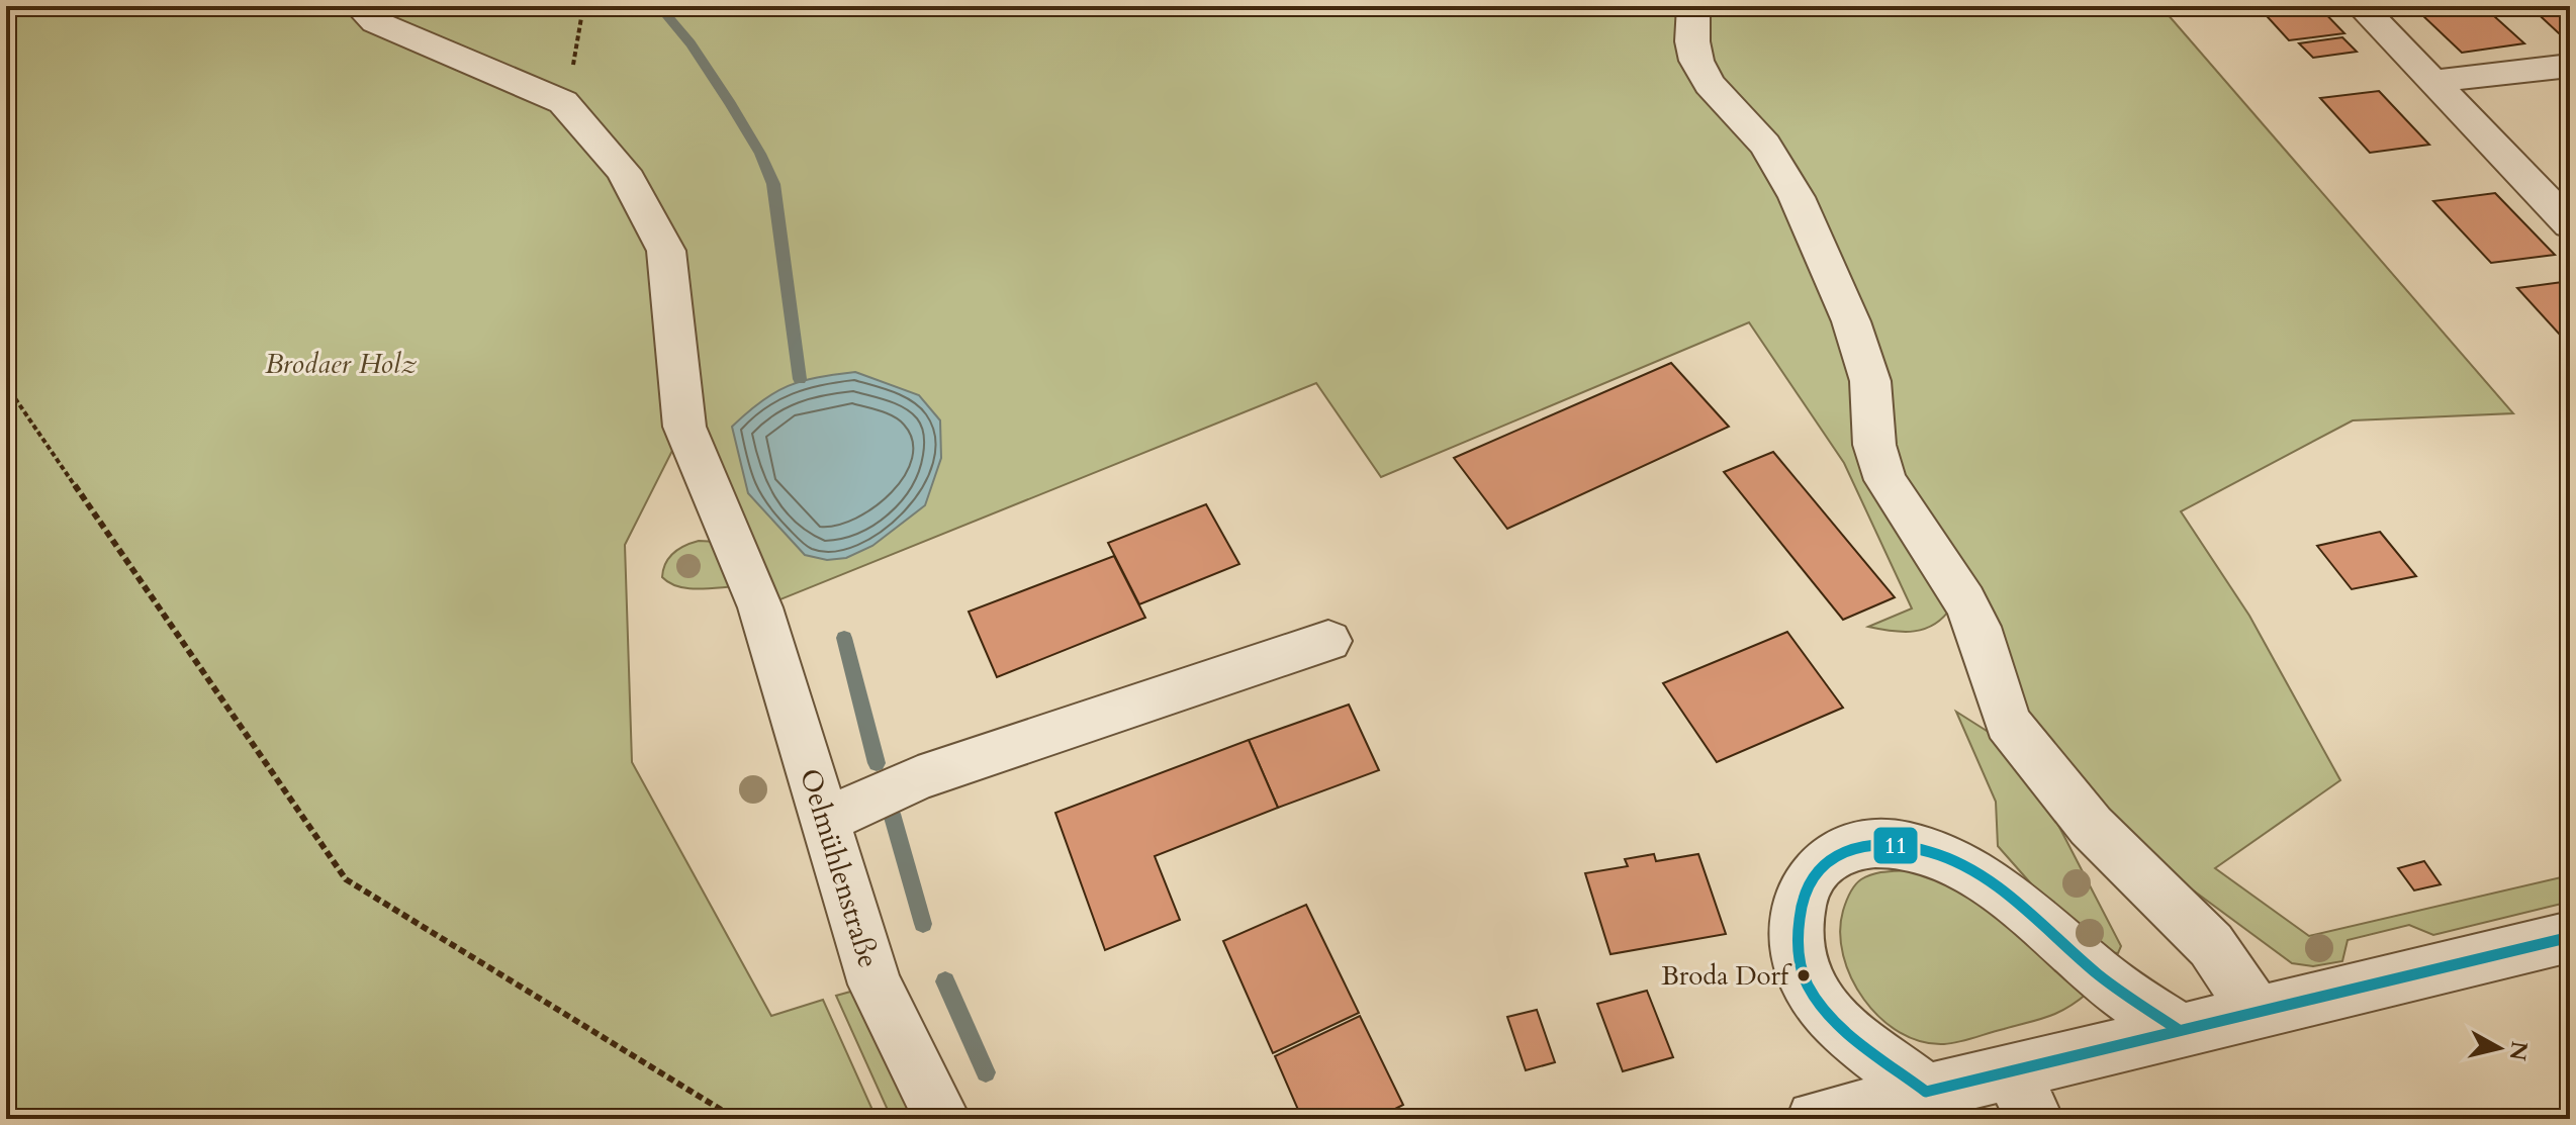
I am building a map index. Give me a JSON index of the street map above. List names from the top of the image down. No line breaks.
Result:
{"streets":{"street":["Oelmühlenstraße"]},"parks":["Brodaer Holz"],"places":["Broda Dorf"],"lines":["transit line 11"],"north":"right"}
